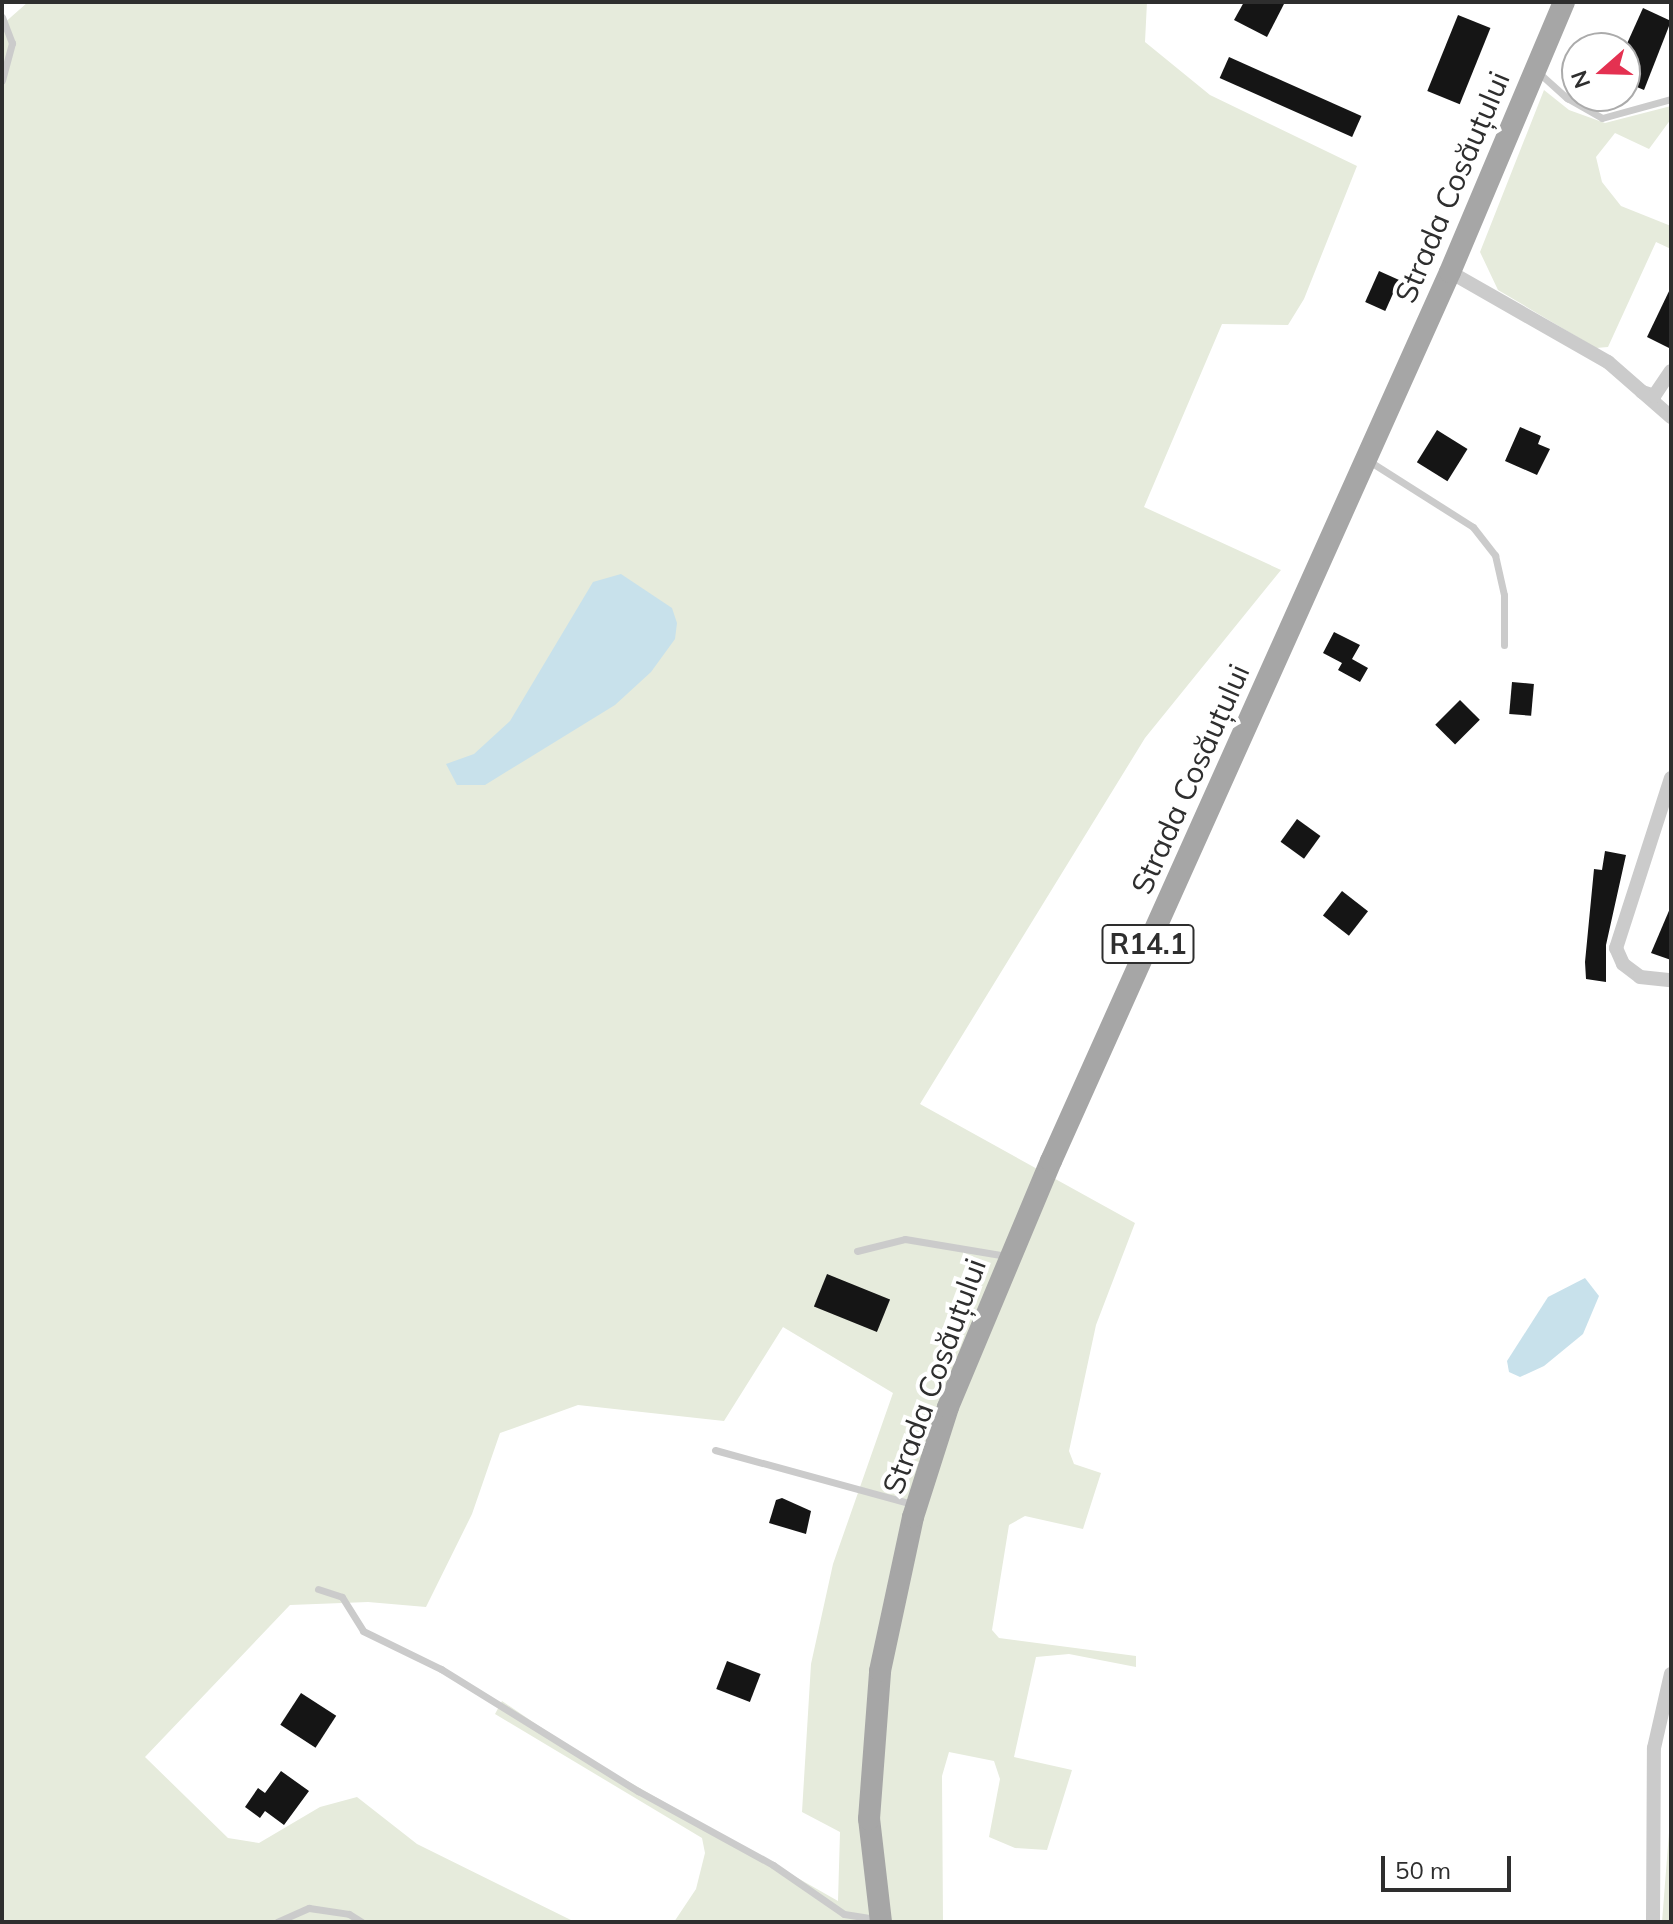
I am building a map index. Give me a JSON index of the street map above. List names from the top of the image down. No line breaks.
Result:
{"streets":{"main road":["Strada Cosăuțului","R14.1"]},"scale_bar":"50 m","north":"left"}
